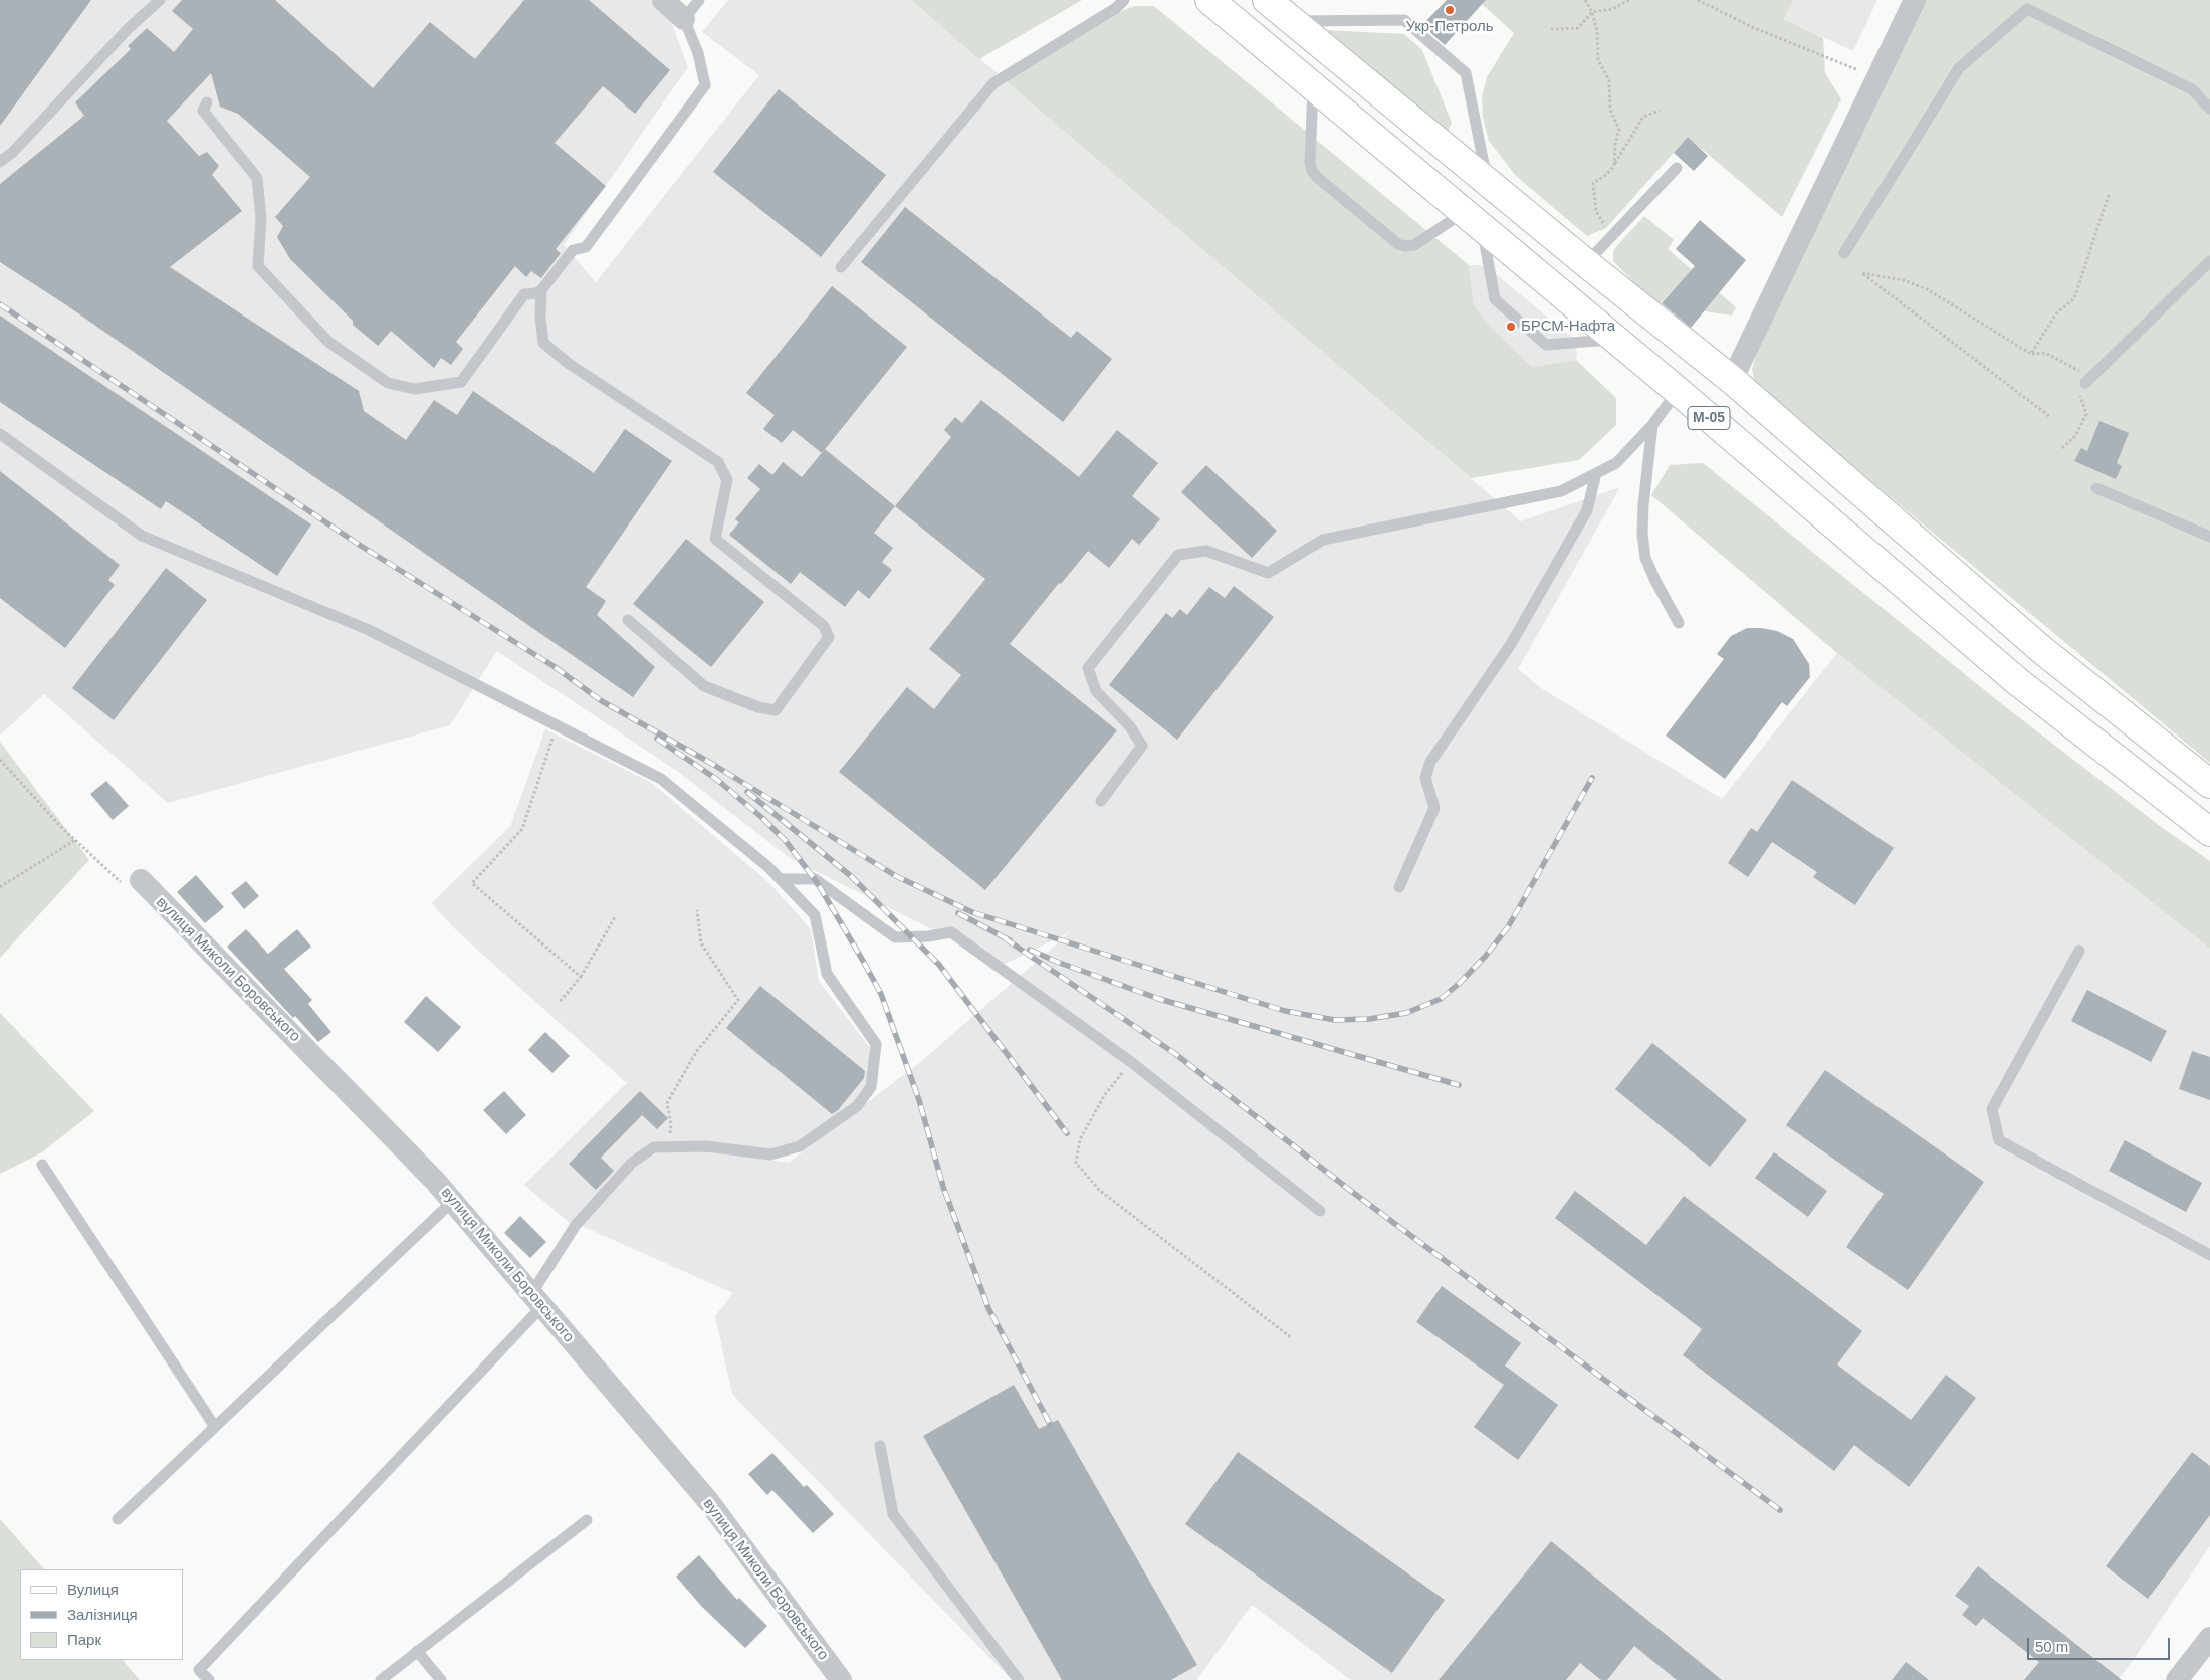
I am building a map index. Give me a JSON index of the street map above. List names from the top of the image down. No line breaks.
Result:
{"streets":{"main road":["М-05"],"street":["вулиця Миколи Боровського"]},"places":["Укр-Петроль","БРСМ-Нафта"],"legend":["Вулиця","Залізниця","Парк"],"scale_bar":"50 m"}
